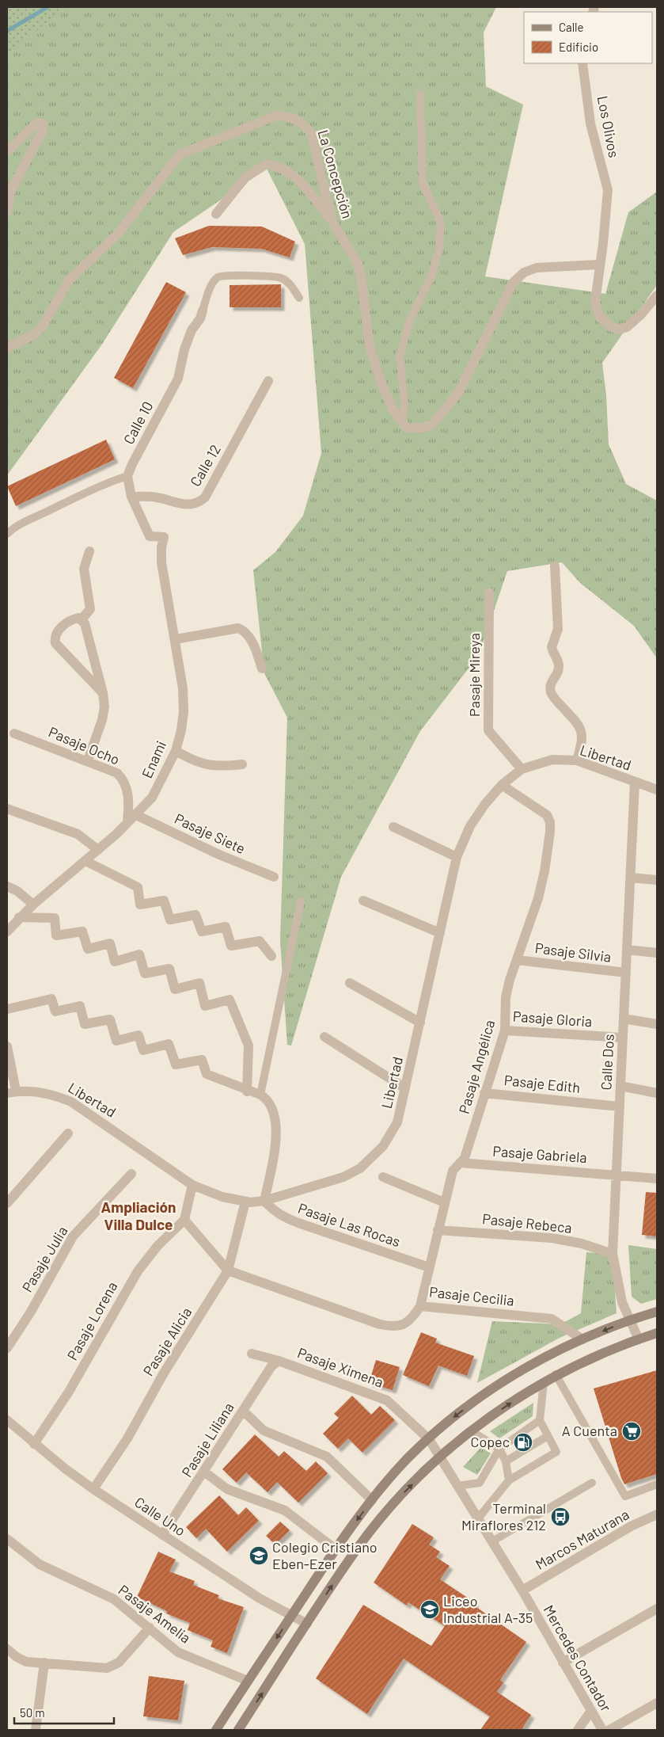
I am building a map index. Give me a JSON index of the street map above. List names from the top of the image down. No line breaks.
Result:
{"streets":{"street":["Los Olivos","La Concepción","Calle 10","Calle 12","Pasaje Mireya","Pasaje Ocho","Libertad","Enami","Pasaje Siete","Pasaje Silvia","Pasaje Gloria","Calle Dos","Pasaje Angélica","Pasaje Edith","Pasaje Gabriela","Pasaje Rebeca","Pasaje Las Rocas","Pasaje Julia","Pasaje Cecilia","Pasaje Lorena","Pasaje Alicia","Pasaje Ximena","Pasaje Liliana","Calle Uno","Marcos Maturana","Pasaje Amelia","Mercedes Contador"]},"crossings":[["Calle 12","Enami"],["Pasaje Mireya","Libertad"],["Pasaje Ocho","Enami"],["Libertad","Calle Dos"],["Libertad","Pasaje Angélica"],["Libertad","Pasaje Las Rocas"],["Libertad","Pasaje Alicia"],["Enami","Pasaje Siete"],["Pasaje Silvia","Calle Dos"],["Pasaje Silvia","Pasaje Angélica"],["Pasaje Gloria","Calle Dos"],["Pasaje Gloria","Pasaje Angélica"],["Calle Dos","Pasaje Edith"],["Calle Dos","Pasaje Gabriela"],["Calle Dos","Pasaje Rebeca"],["Pasaje Angélica","Pasaje Edith"],["Pasaje Angélica","Pasaje Gabriela"],["Pasaje Angélica","Pasaje Rebeca"],["Pasaje Angélica","Pasaje Las Rocas"],["Pasaje Angélica","Pasaje Cecilia"],["Pasaje Cecilia","Pasaje Alicia"],["Pasaje Lorena","Calle Uno"],["Pasaje Alicia","Calle Uno"],["Pasaje Ximena","Pasaje Liliana"],["Pasaje Ximena","Mercedes Contador"],["Pasaje Liliana","Calle Uno"],["Marcos Maturana","Mercedes Contador"]],"districts":["Ampliación Villa Dulce"],"places":{"supermarket":["A Cuenta"],"fuel station":["Copec"],"bus stop":["Terminal Miraflores 212"],"school or university":["Colegio Cristiano Eben-Ezer","Liceo Industrial A-35"]},"legend":["Calle","Edificio"],"scale_bar":"50 m"}
